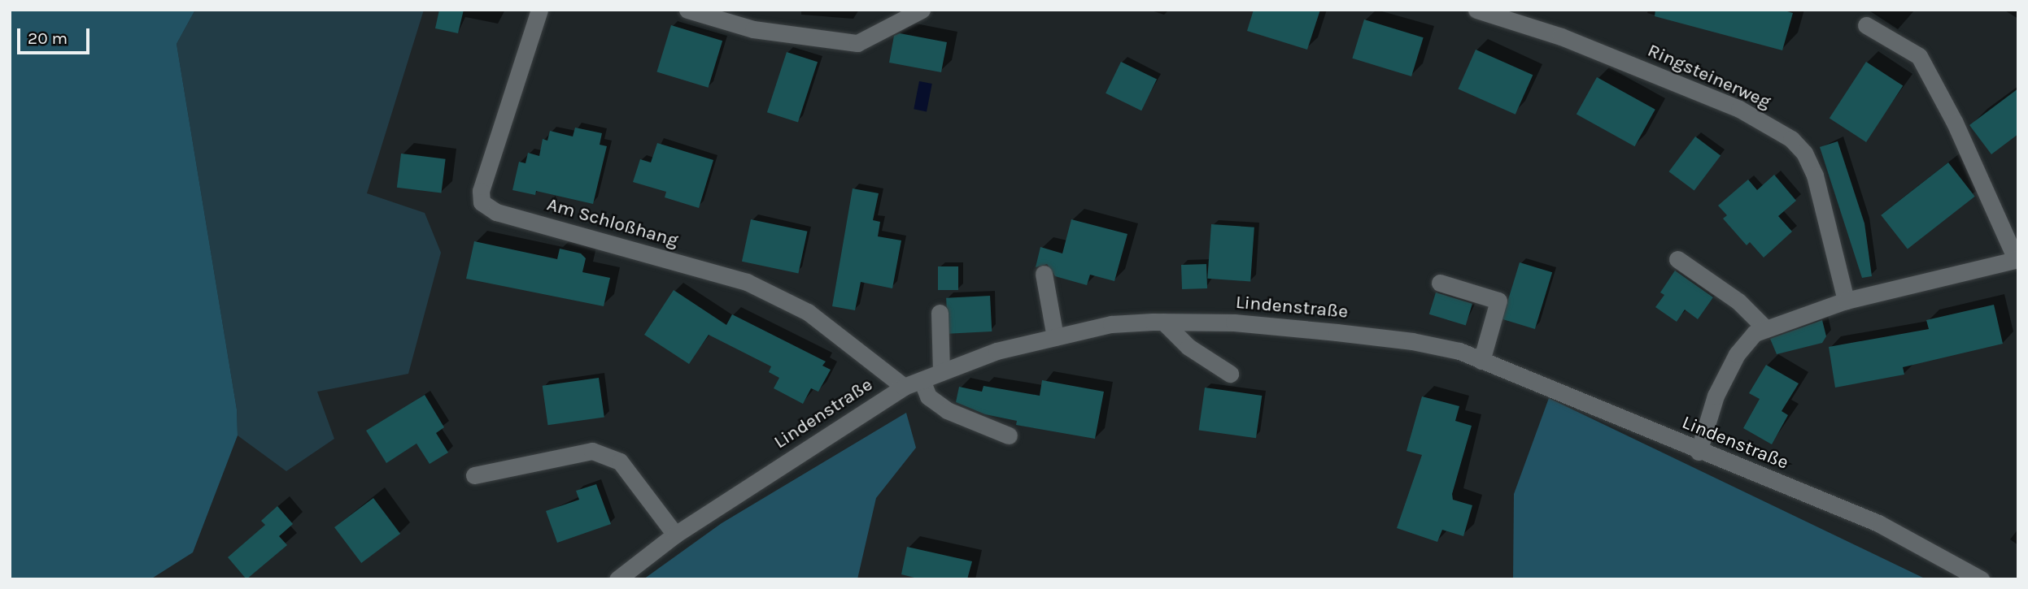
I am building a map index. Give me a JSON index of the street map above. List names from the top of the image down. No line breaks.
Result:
{"streets":{"street":["Ringsteinerweg","Am Schloßhang","Lindenstraße"]},"crossings":[["Am Schloßhang","Lindenstraße"]],"scale_bar":"20 m"}
